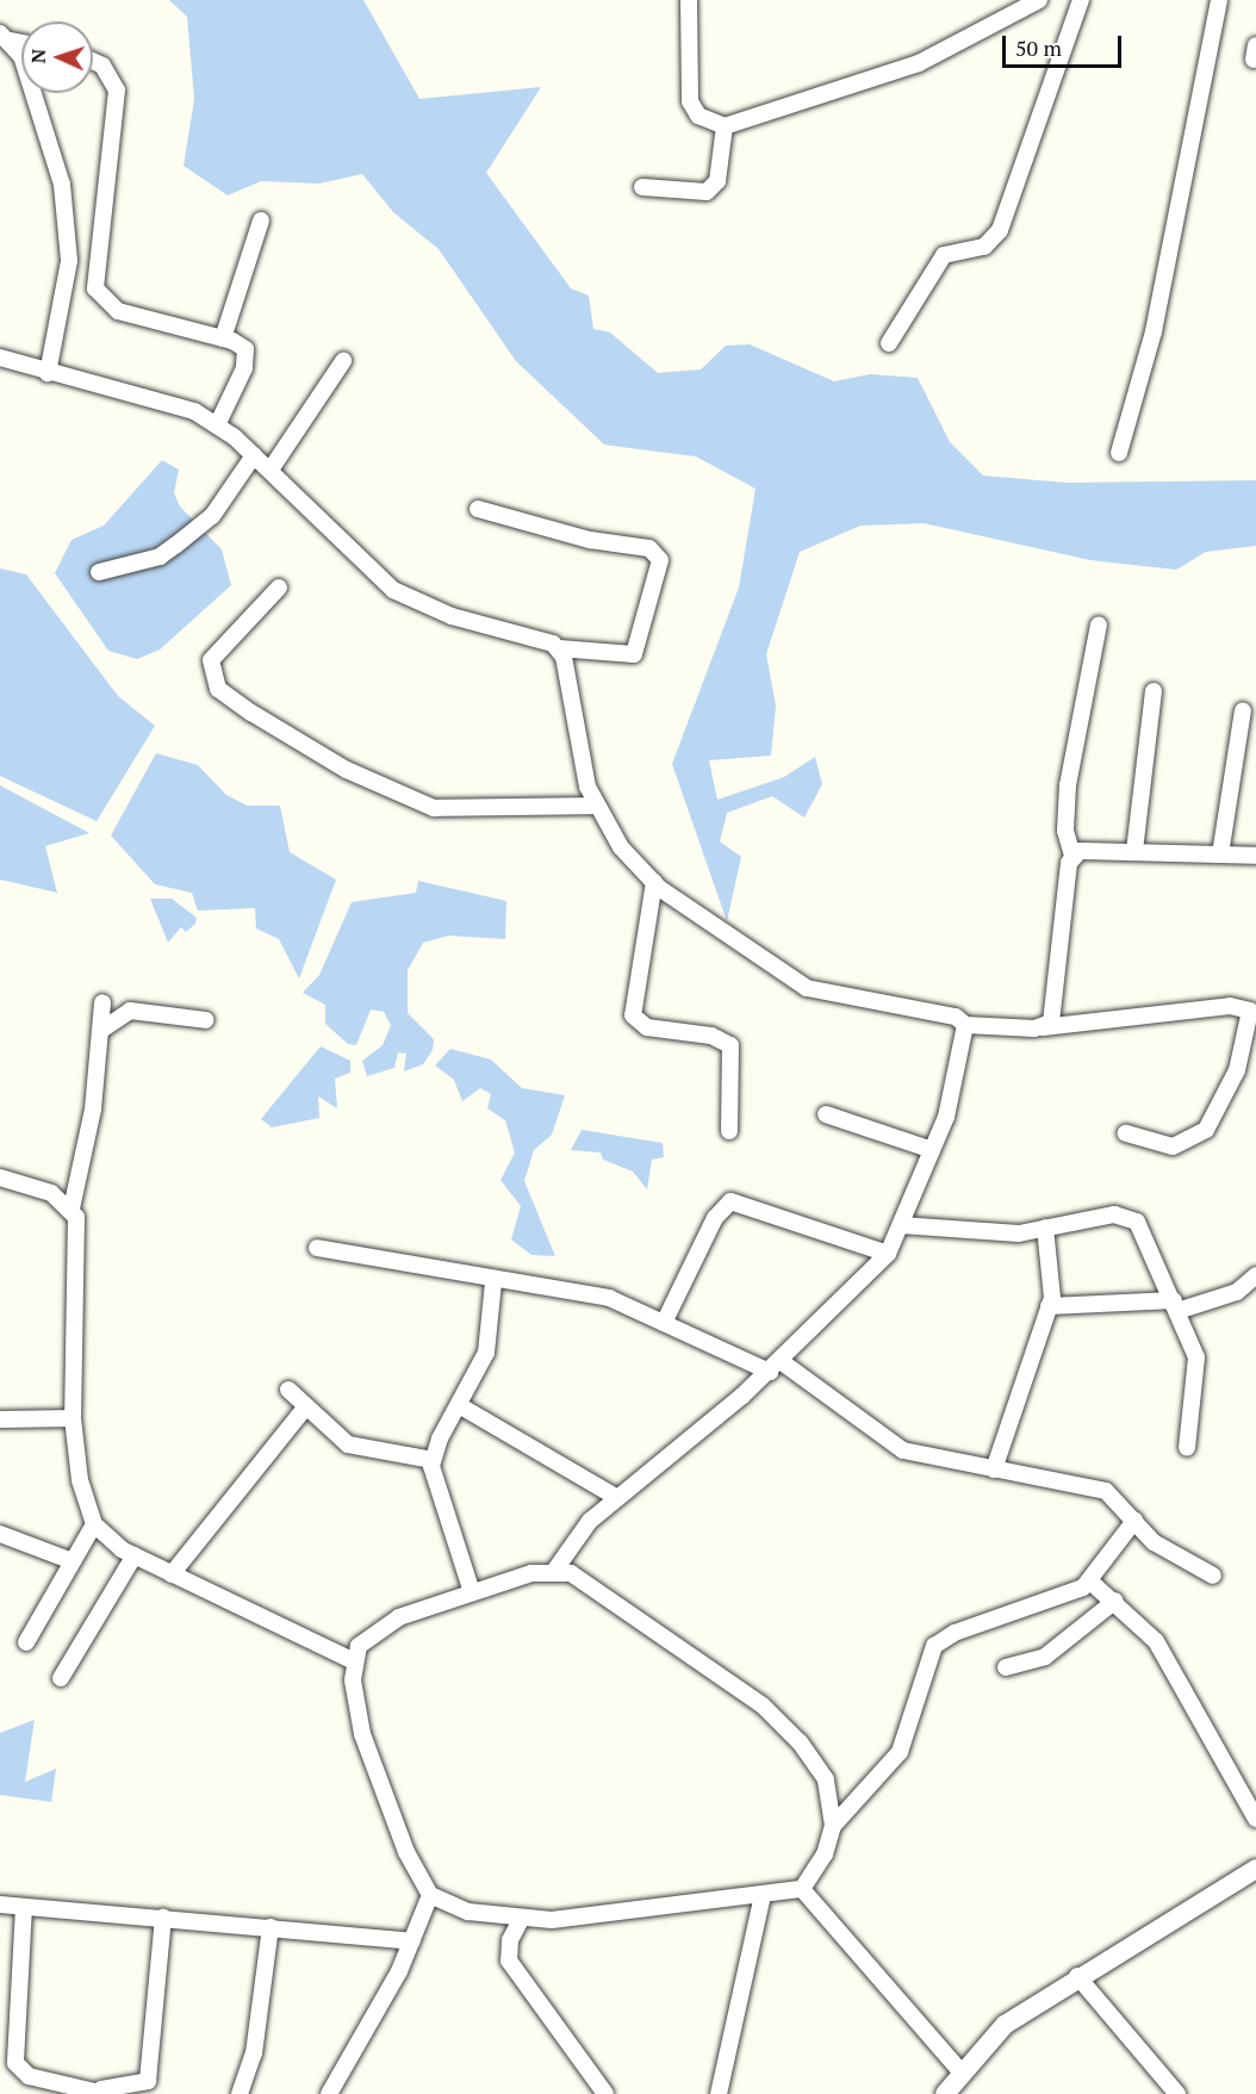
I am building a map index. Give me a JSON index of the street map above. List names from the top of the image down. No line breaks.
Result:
{"scale_bar":"50 m","north":"left"}
